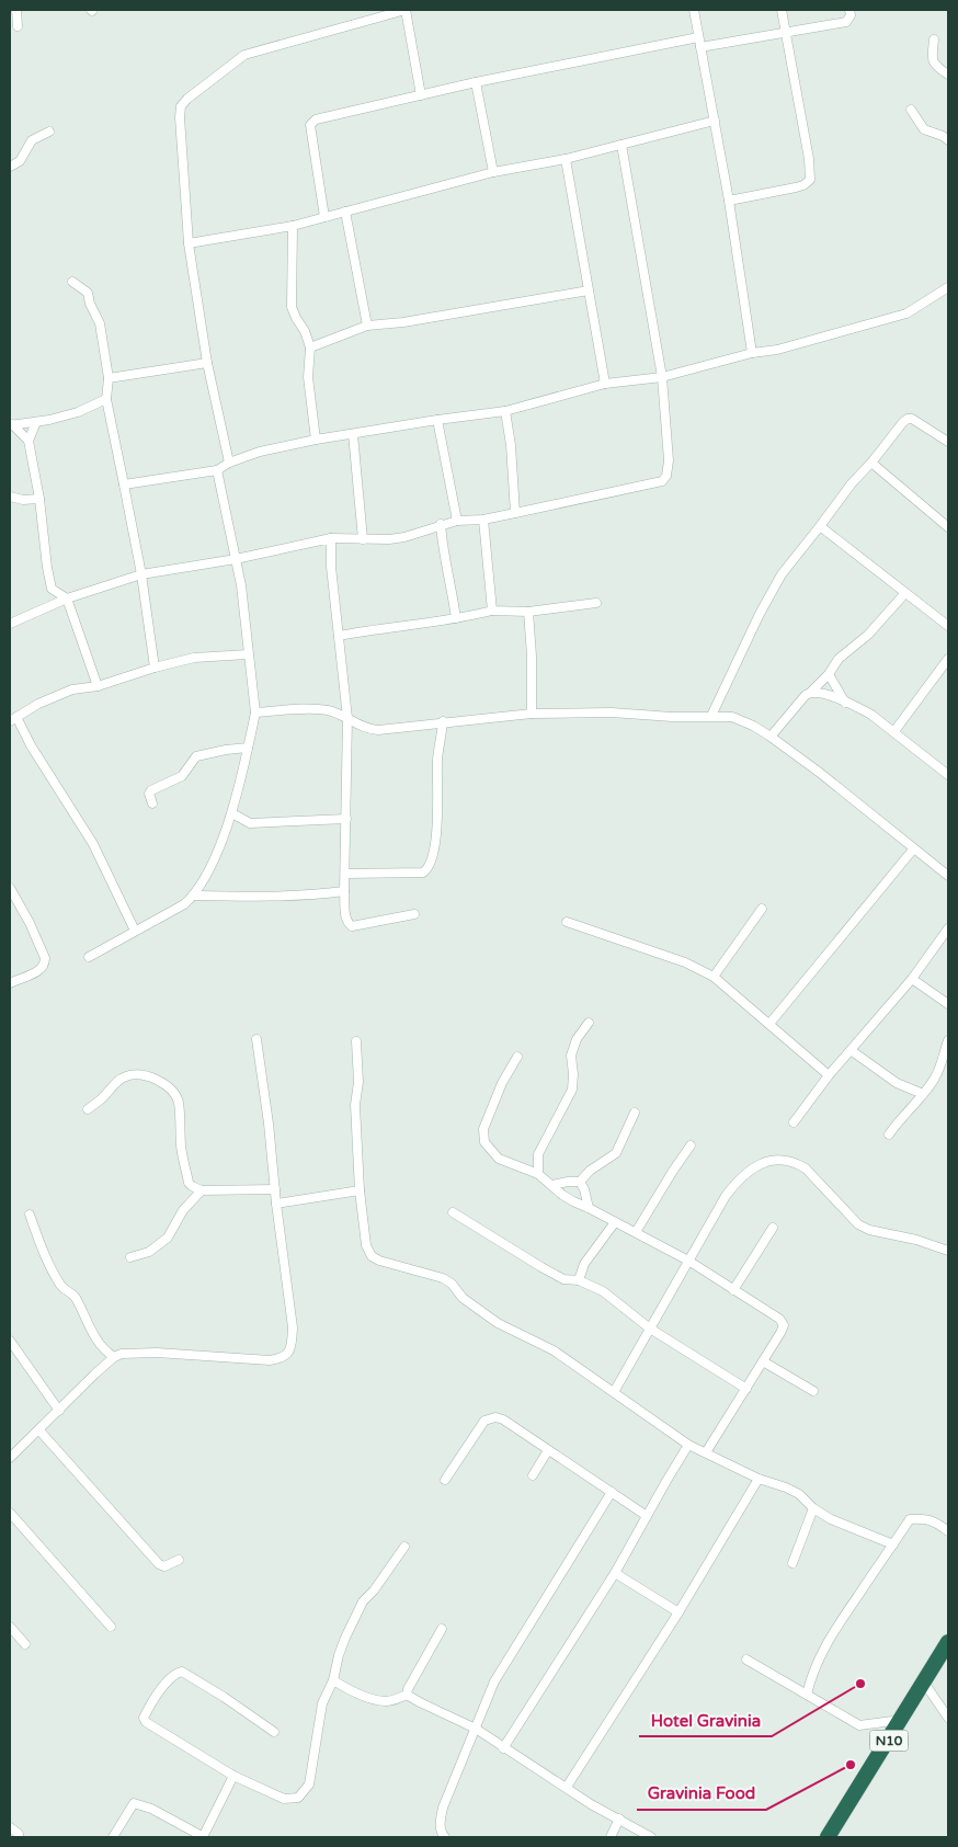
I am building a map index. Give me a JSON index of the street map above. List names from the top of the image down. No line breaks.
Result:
{"streets":{"highway":["N10"]},"places":["Hotel Gravinia","Gravinia Food"]}
